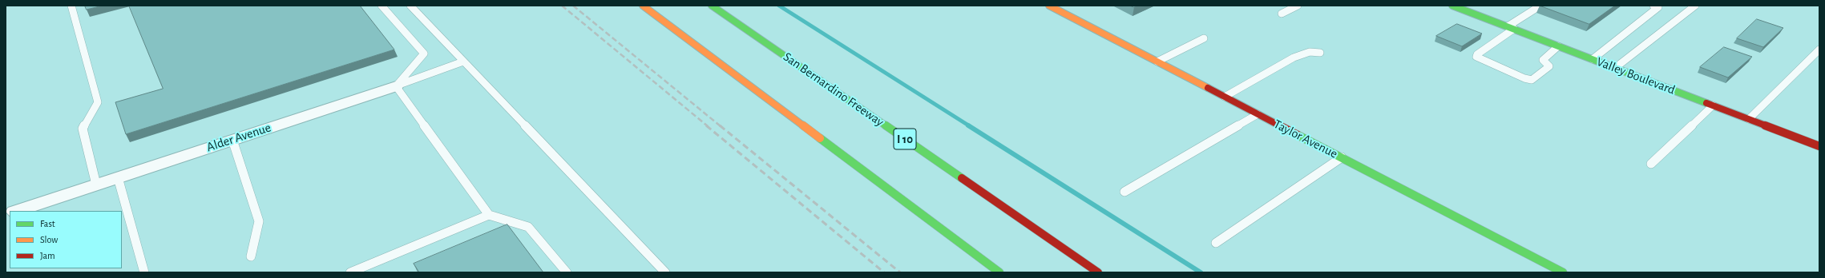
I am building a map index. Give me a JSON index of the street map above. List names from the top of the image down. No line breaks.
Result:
{"streets":{"main road":["Valley Boulevard","San Bernardino Freeway","I 10","Taylor Avenue"],"street":["Alder Avenue"]},"legend":["Fast","Slow","Jam"]}
